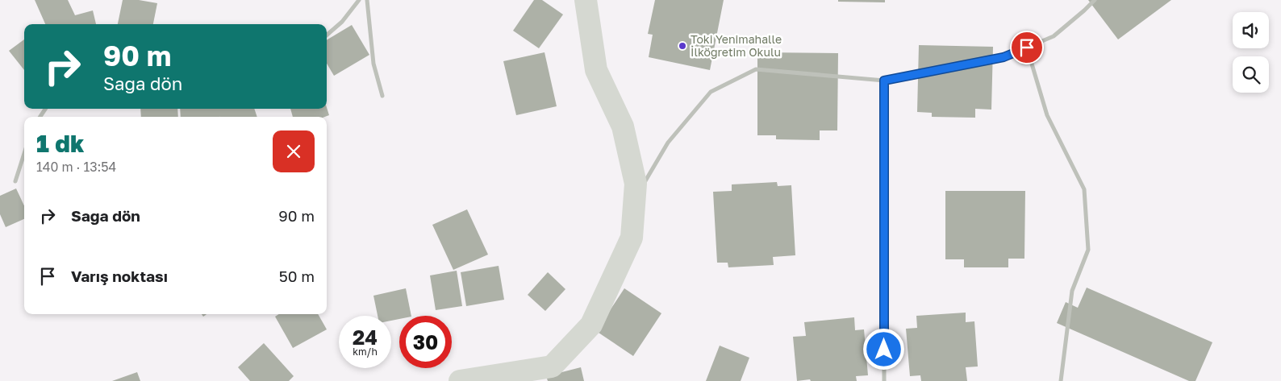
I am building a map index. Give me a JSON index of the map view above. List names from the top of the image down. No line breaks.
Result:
{"places":["Toki Yenimahalle İlköğretim Okulu"],"page":{"turn":["90 m","Sağa dön"],"heading":["1 dk","140 m · 13:54"],"list":[{"name":"Sağa dön","value":"90 m"},{"name":"Varış noktası","value":"50 m"}],"speed":"24 km/h","limit":"30"}}
